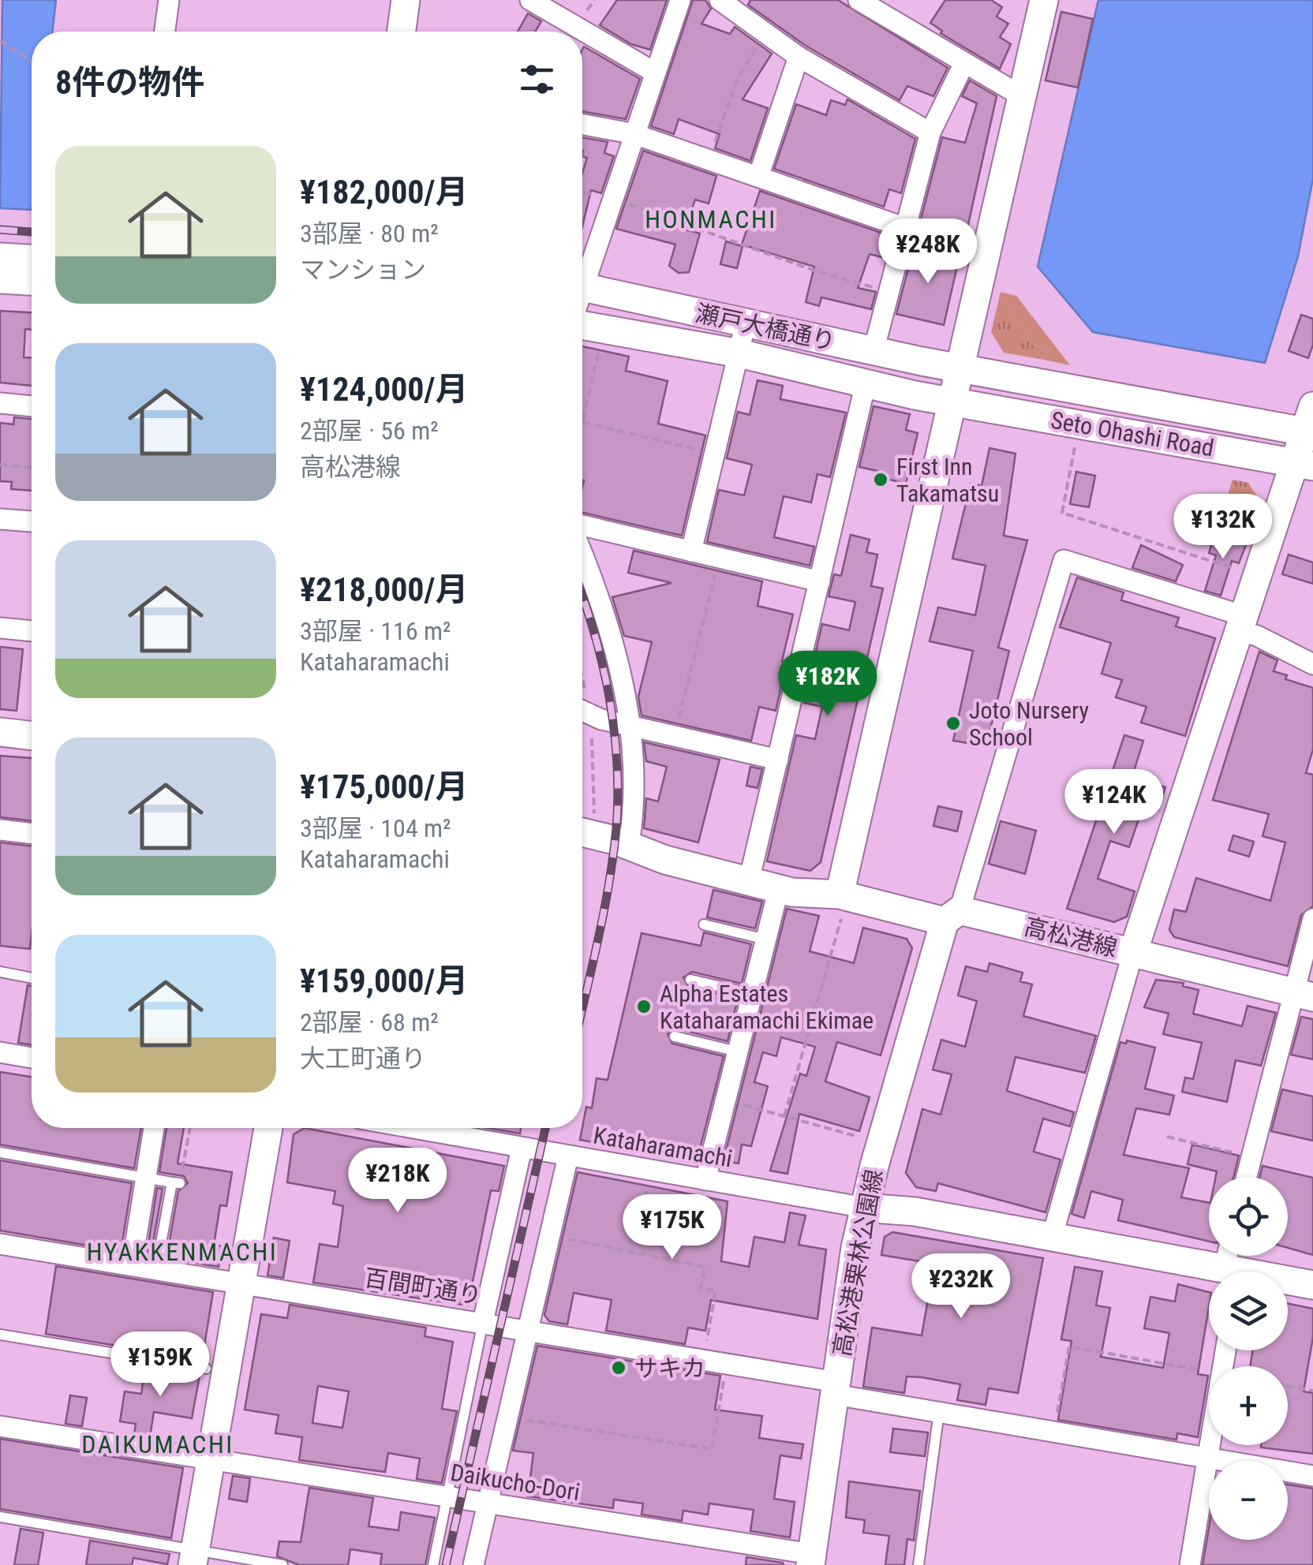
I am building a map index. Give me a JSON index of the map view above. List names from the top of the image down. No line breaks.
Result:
{"streets":{"street":["瀬戸大橋通り","Seto Ohashi Road","高松港線","Kataharamachi","高松港栗林公園線","百間町通り","Daikucho-Dori"]},"crossings":[["瀬戸大橋通り","Seto Ohashi Road"],["Seto Ohashi Road","高松港線"],["高松港線","高松港栗林公園線"],["Kataharamachi","高松港栗林公園線"],["高松港栗林公園線","百間町通り"],["高松港栗林公園線","Daikucho-Dori"]],"districts":["HONMACHI","HYAKKENMACHI","DAIKUMACHI"],"places":["First Inn Takamatsu","Joto Nursery School","Alpha Estates Kataharamachi Ekimae","サキカ"],"page":{"heading":"8件の物件","list":[{"name":"¥182,000/月","note":"3部屋 · 80 m² · マンション"},{"name":"¥124,000/月","note":"2部屋 · 56 m² · 高松港線"},{"name":"¥218,000/月","note":"3部屋 · 116 m² · Kataharamachi"},{"name":"¥175,000/月","note":"3部屋 · 104 m² · Kataharamachi"},{"name":"¥159,000/月","note":"2部屋 · 68 m² · 大工町通り"}],"price":["¥248K","¥132K","¥182K","¥124K","¥218K","¥175K","¥232K","¥159K"],"map_buttons":["+","−"]}}
